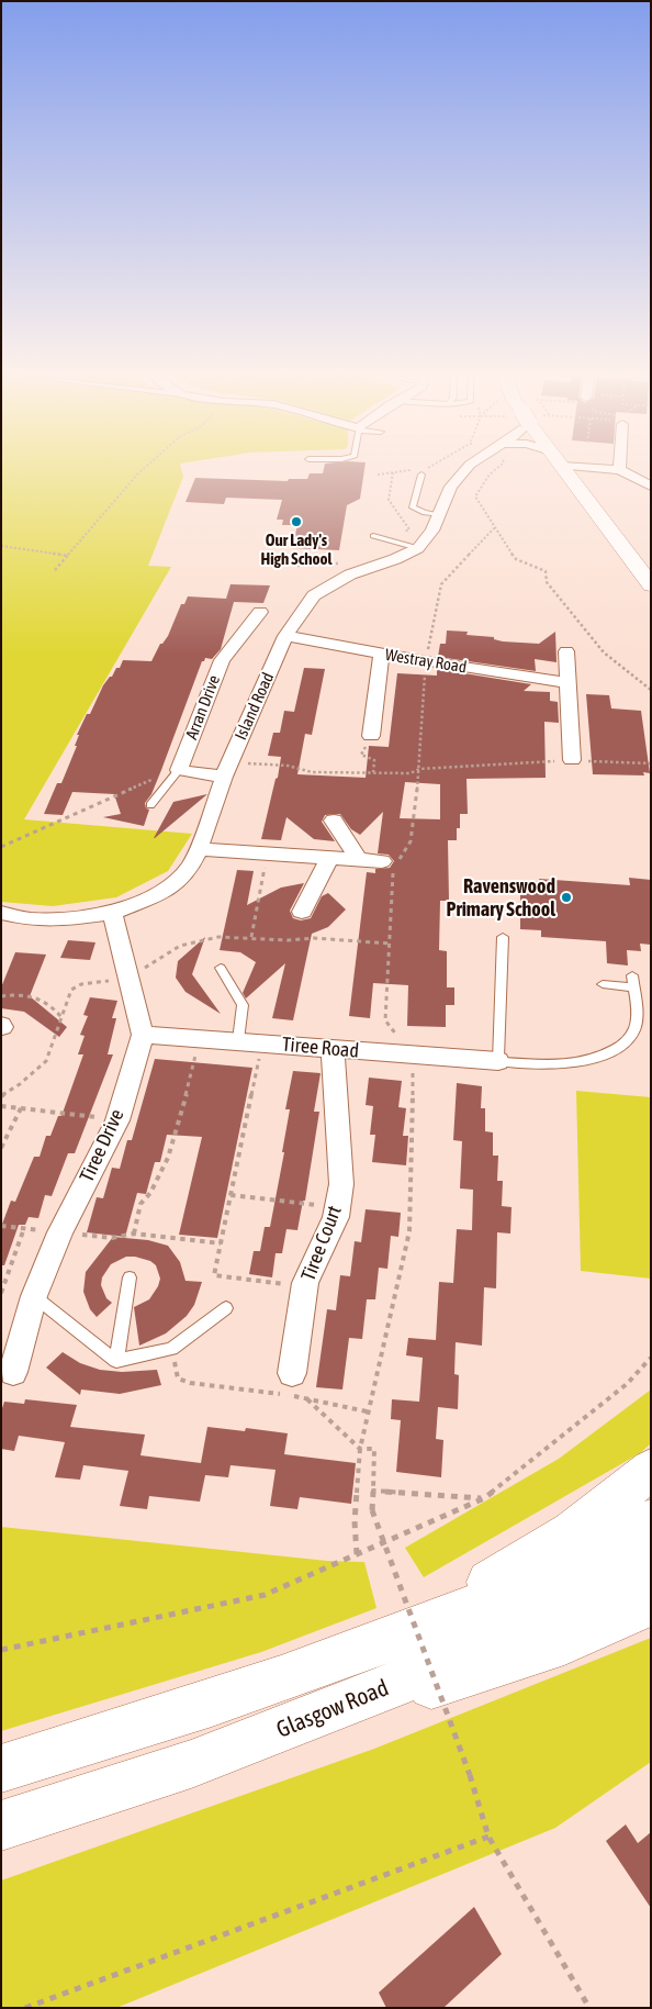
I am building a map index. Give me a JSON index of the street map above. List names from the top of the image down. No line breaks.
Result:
{"streets":{"main road":["Glasgow Road"],"street":["Westray Road","Island Road","Arran Drive","Tiree Road","Tiree Drive","Tiree Court"]},"crossings":[["Westray Road","Island Road"],["Tiree Road","Tiree Drive"],["Tiree Road","Tiree Court"]],"places":["Our Lady's High School","Ravenswood Primary School"]}
